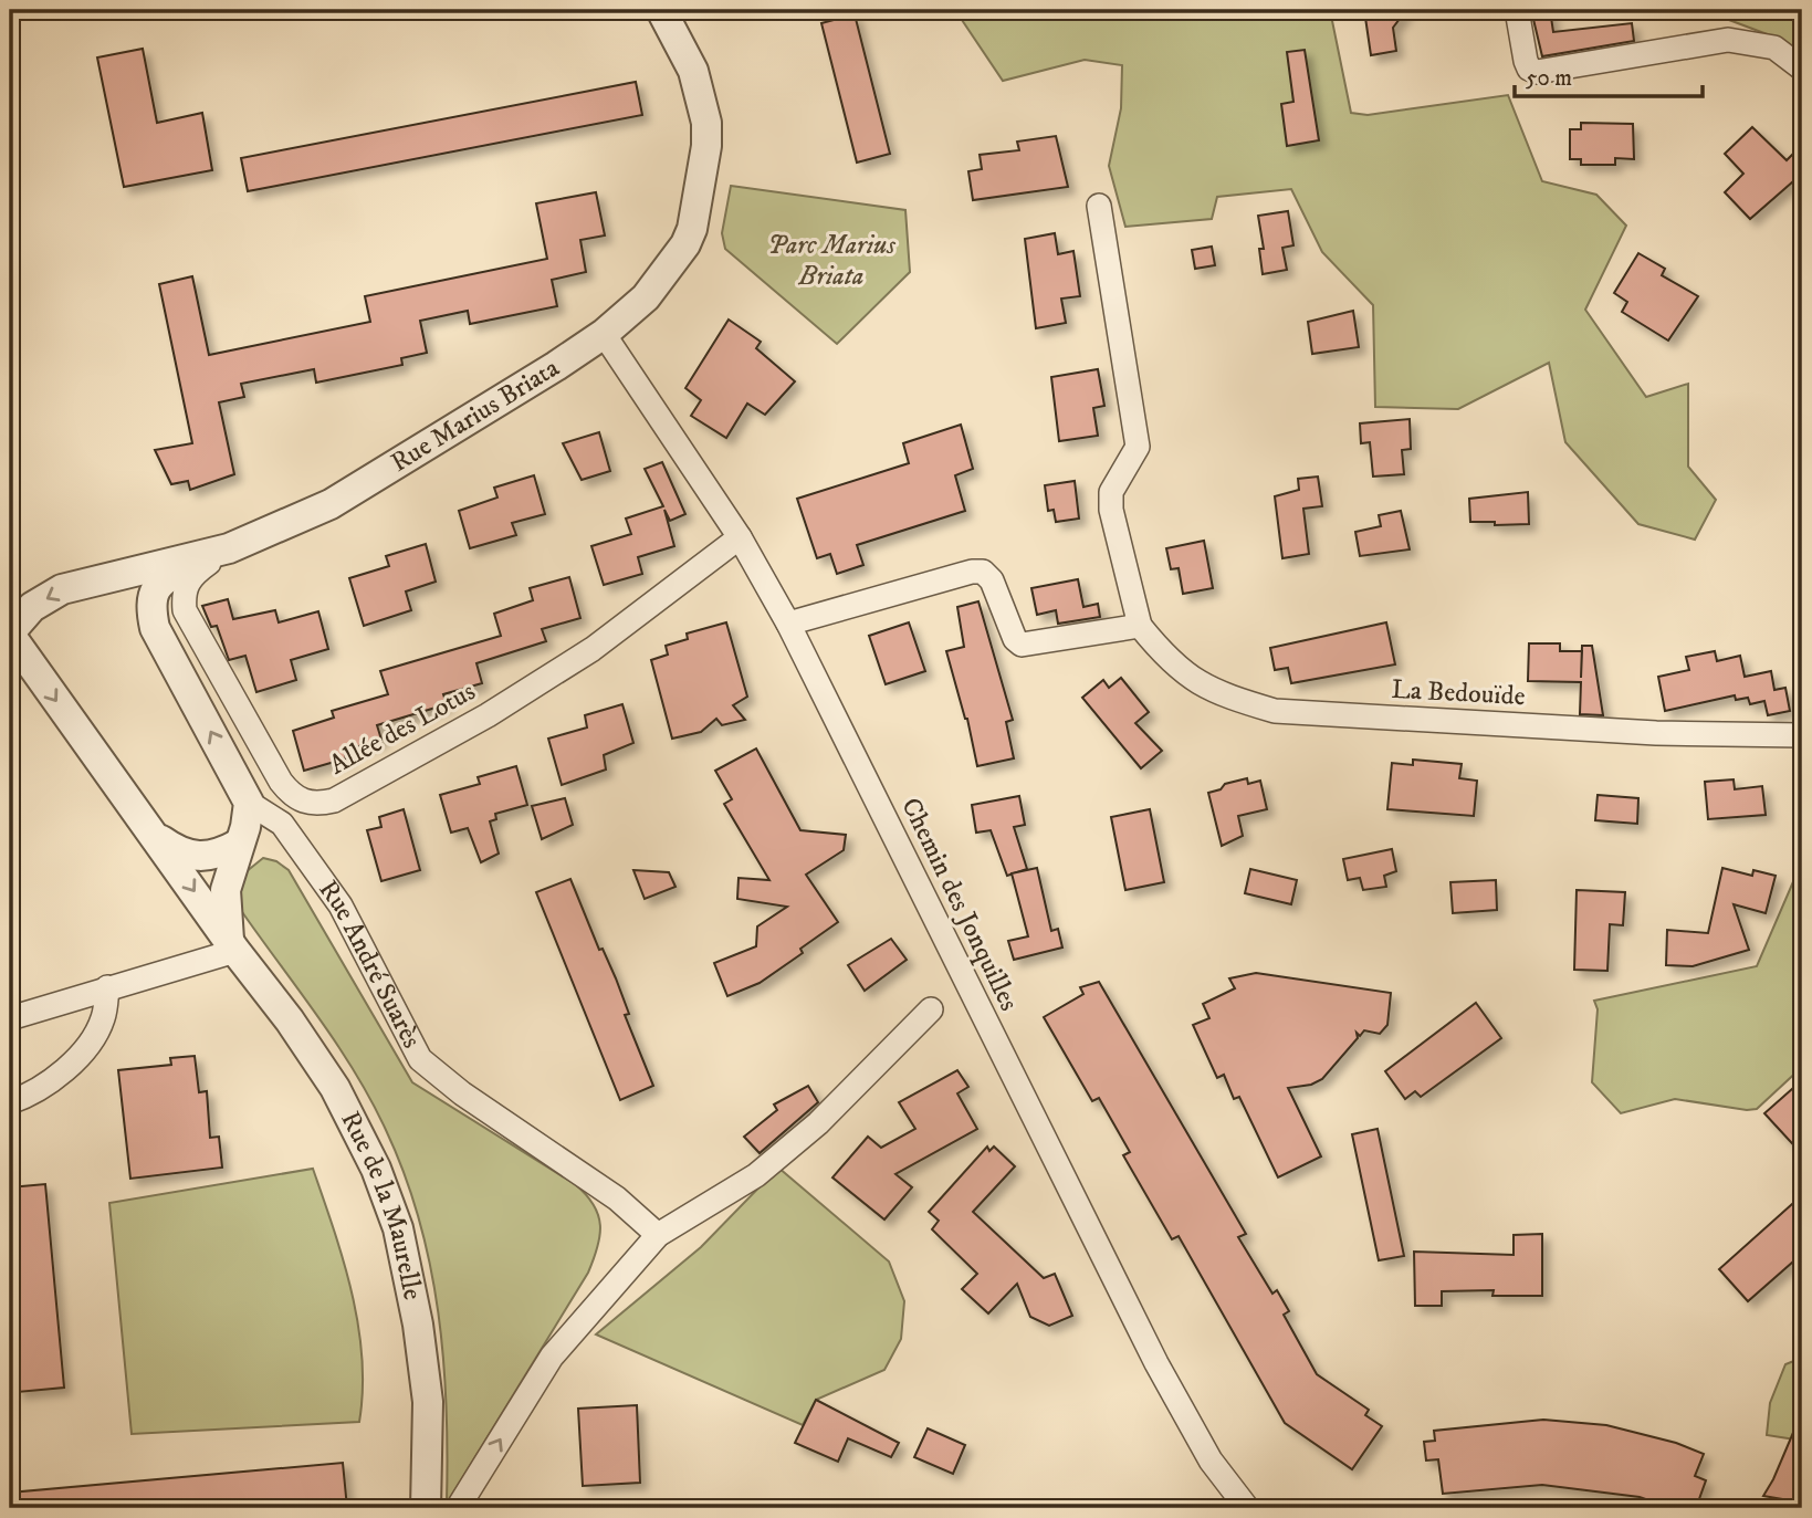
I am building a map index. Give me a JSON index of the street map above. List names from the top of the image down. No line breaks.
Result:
{"streets":{"street":["Rue Marius Briata","La Bedouïde","Allée des Lotus","Chemin des Jonquilles","Rue André Suarès","Rue de la Maurelle"]},"crossings":[["Rue Marius Briata","Allée des Lotus"],["Rue Marius Briata","Chemin des Jonquilles"],["Rue Marius Briata","Rue André Suarès"],["Rue Marius Briata","Rue de la Maurelle"],["Allée des Lotus","Chemin des Jonquilles"]],"one_way":["Rue de la Maurelle"],"parks":["Parc Marius Briata"],"scale_bar":"50 m"}
